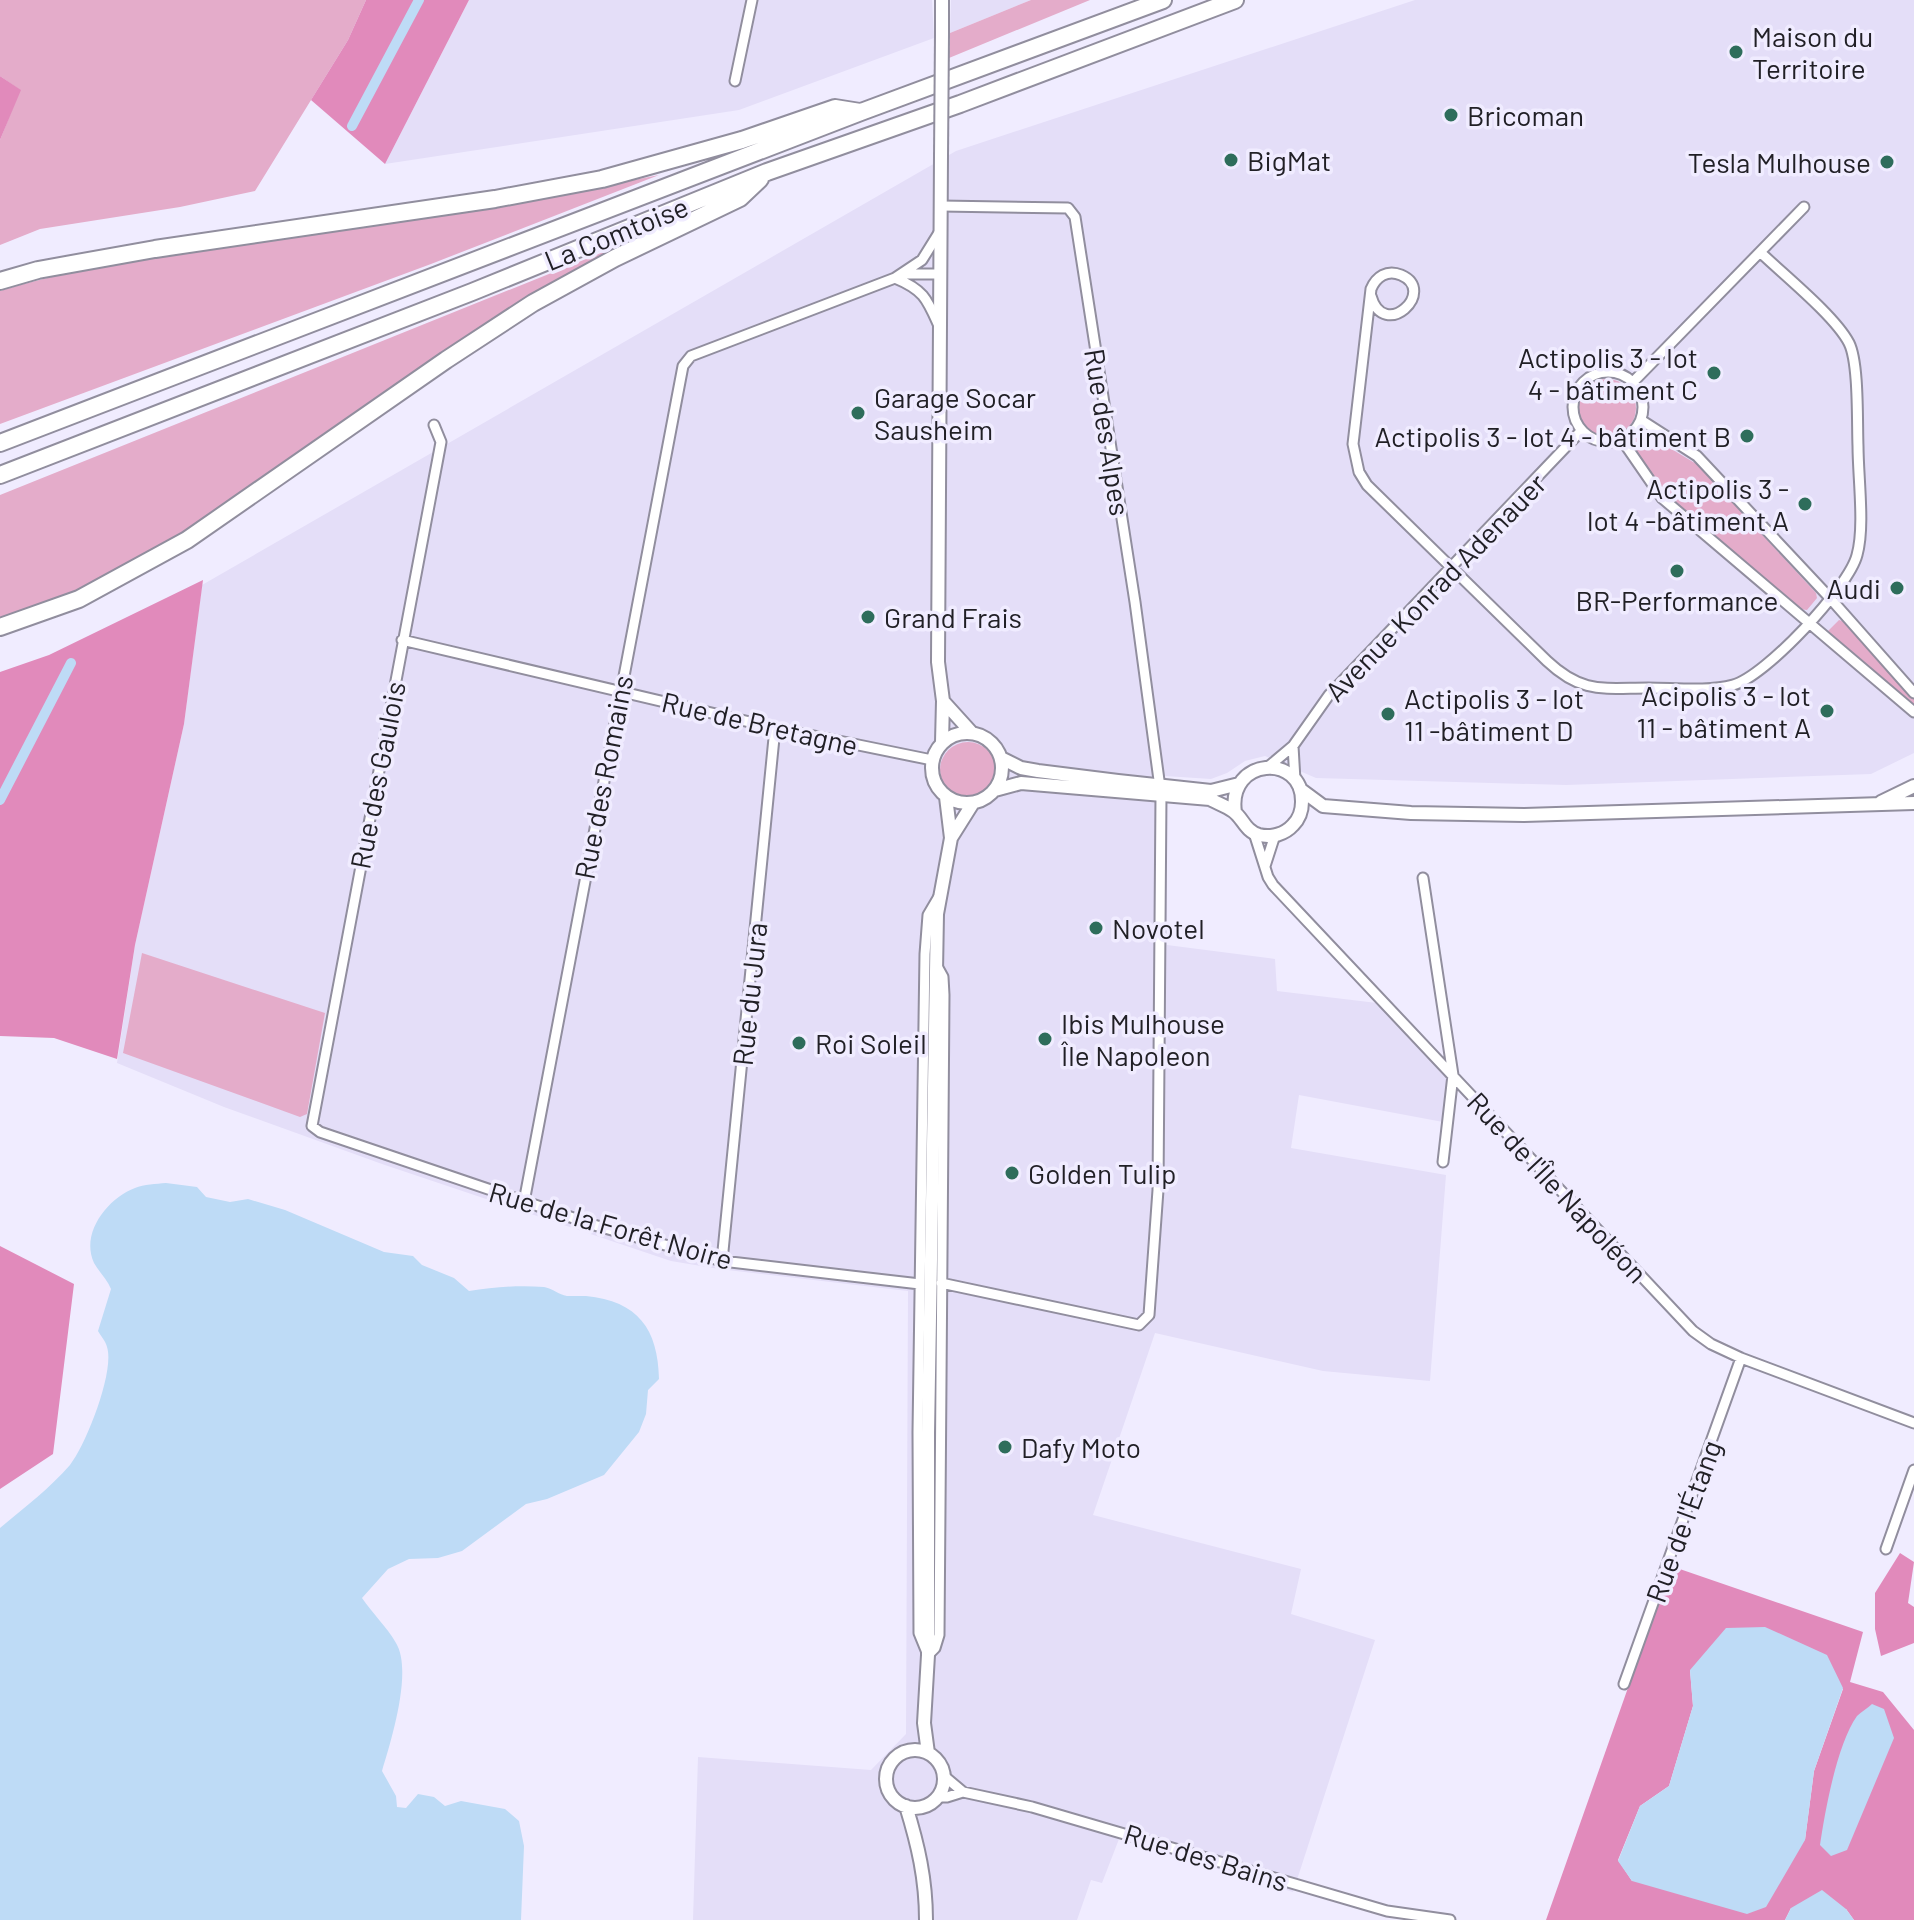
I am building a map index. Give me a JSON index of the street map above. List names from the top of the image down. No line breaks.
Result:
{"streets":{"highway":["La Comtoise"],"street":["Rue des Alpes","Avenue Konrad Adenauer","Rue de Bretagne","Rue des Gaulois","Rue des Romains","Rue du Jura","Rue de l'Île Napoléon","Rue de la Forêt Noire","Rue de l'Étang","Rue des Bains"]},"crossings":[["Avenue Konrad Adenauer","Rue de l'Île Napoléon"],["Rue de Bretagne","Rue des Gaulois"],["Rue de Bretagne","Rue des Romains"],["Rue de Bretagne","Rue du Jura"],["Rue des Gaulois","Rue de la Forêt Noire"],["Rue des Romains","Rue de la Forêt Noire"],["Rue du Jura","Rue de la Forêt Noire"],["Rue de l'Île Napoléon","Rue de l'Étang"]],"places":["Maison du Territoire","Bricoman","BigMat","Tesla Mulhouse","Actipolis 3 - lot 4 - bâtiment C","Garage Socar Sausheim","Actipolis 3 - lot 4 - bâtiment B","Actipolis 3 - lot 4 -bâtiment A","BR-Performance","Audi","Grand Frais","Acipolis 3 - lot 11 - bâtiment A","Actipolis 3 - lot 11 -bâtiment D","Novotel","Ibis Mulhouse Île Napoleon","Roi Soleil","Golden Tulip","Dafy Moto"]}
